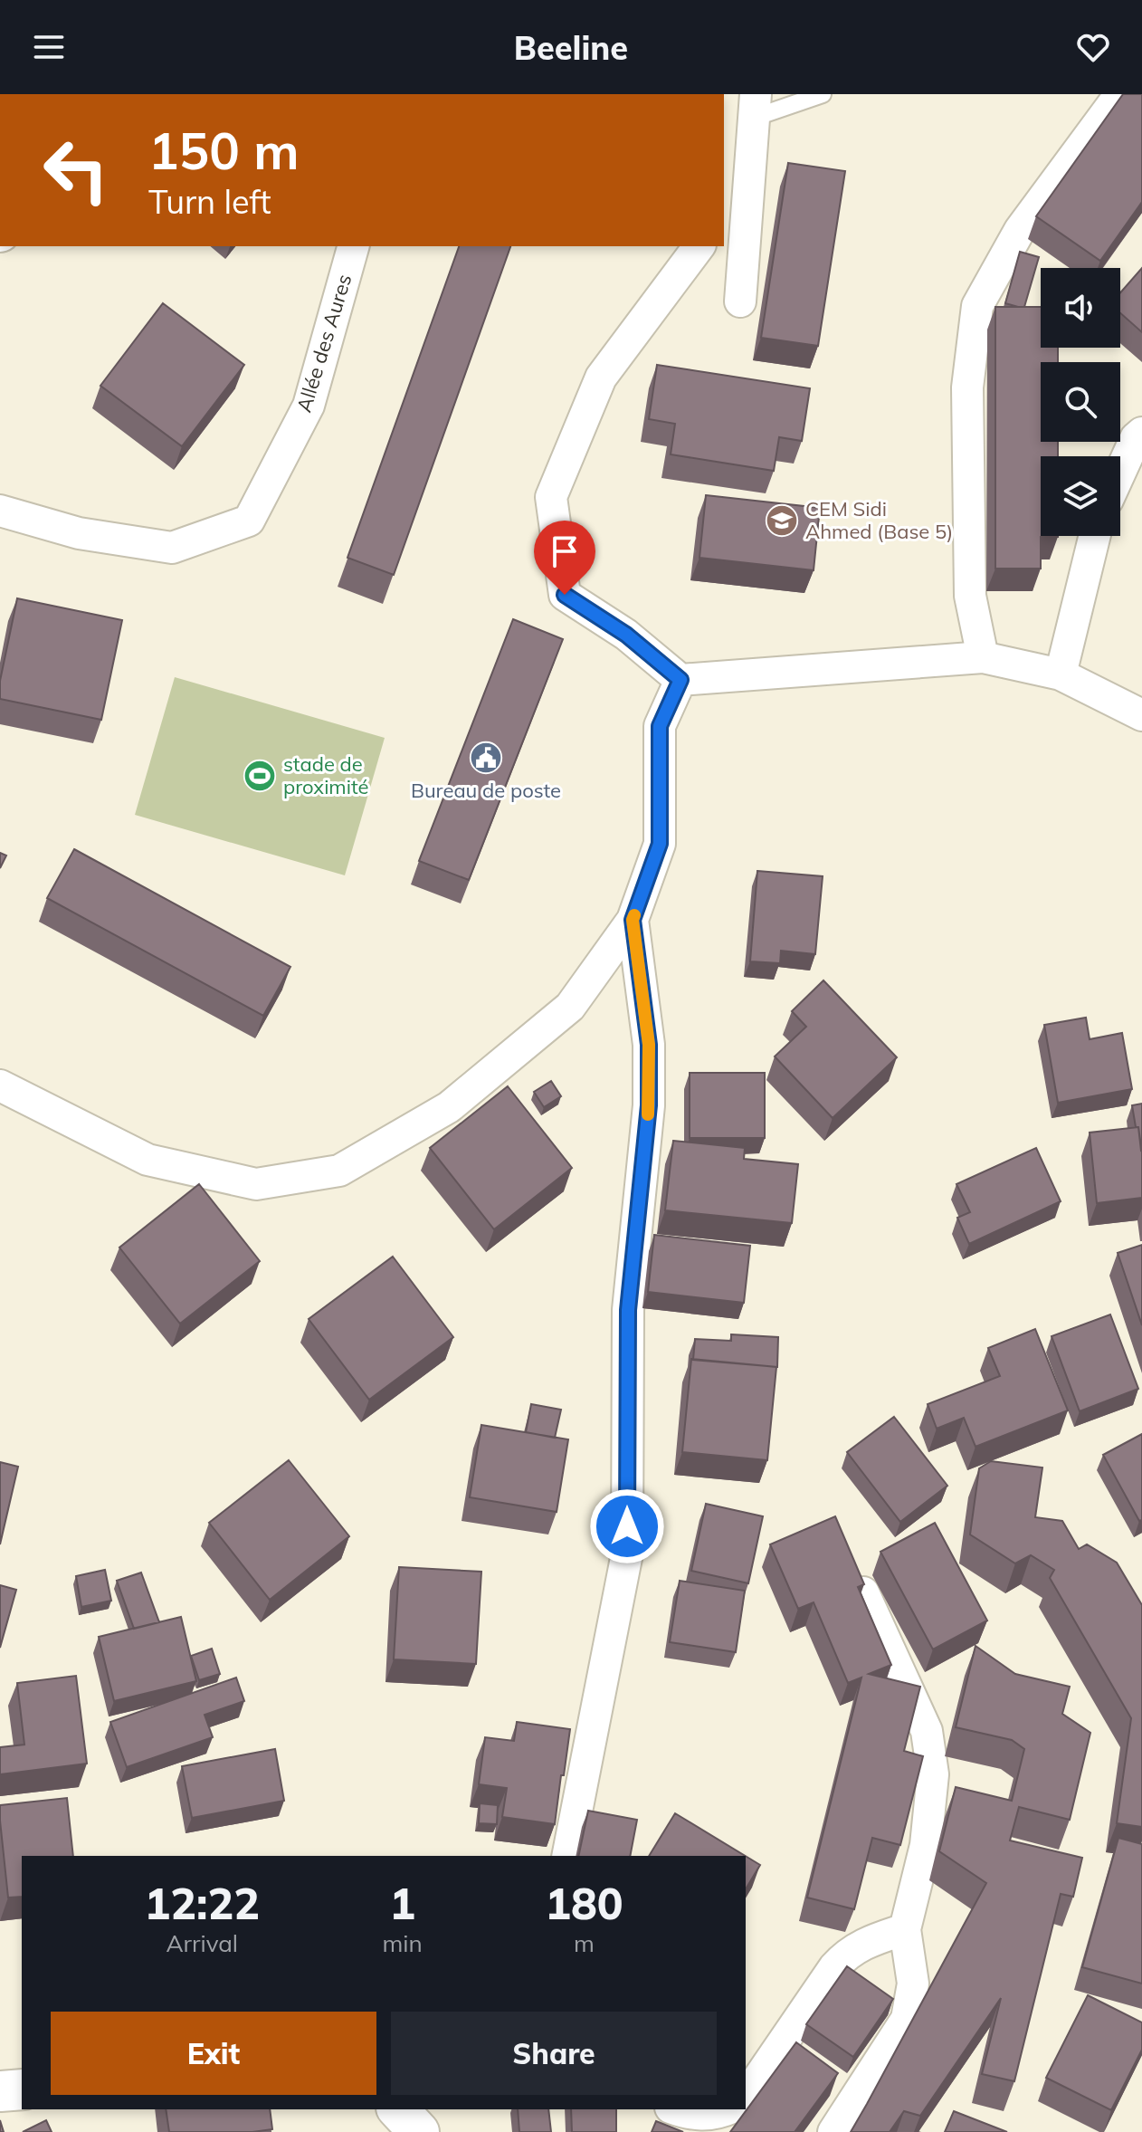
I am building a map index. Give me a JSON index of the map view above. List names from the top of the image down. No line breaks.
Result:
{"streets":{"street":["Allée des Aures"]},"places":{"school or university":["CEM Sidi Ahmed (Base 5)"],"public building":["Bureau de poste"],"sports":["stade de proximité"]},"page":{"header":"Beeline","turn":["150 m","Turn left"],"eta":["12:22","Arrival","1","min","180","m"],"buttons":["Exit","Share"]}}
